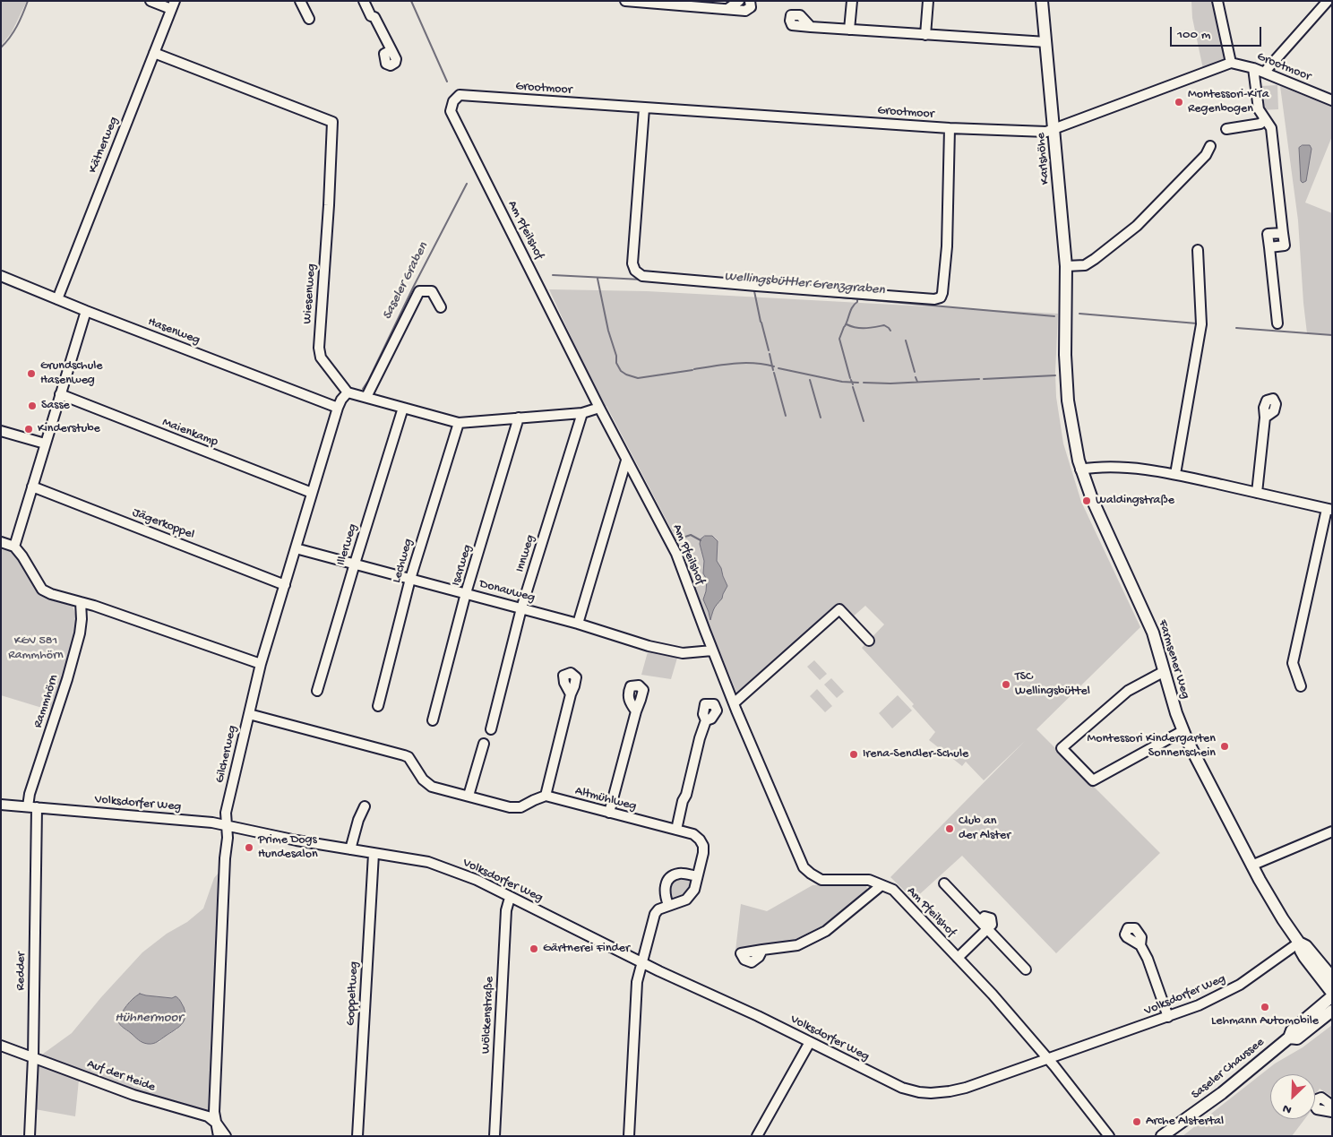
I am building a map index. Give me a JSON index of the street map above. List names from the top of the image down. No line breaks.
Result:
{"streets":{"main road":["Karlshöhe","Farmsener Weg","Saseler Chaussee"],"street":["Grootmoor","Kätnerweg","Am Pfeilshof","Wiesenweg","Hasenweg","Maienkamp","Jägerkoppel","Illerweg","Innweg","Lechweg","Isarweg","Donauweg","Rammhörn","Gilcherweg","Altmühlweg","Volksdorfer Weg","Redder","Goppeltweg","Wölckenstraße","Auf der Heide"]},"crossings":[["Grootmoor","Karlshöhe"],["Grootmoor","Am Pfeilshof"],["Kätnerweg","Wiesenweg"],["Kätnerweg","Hasenweg"],["Karlshöhe","Farmsener Weg"],["Am Pfeilshof","Donauweg"],["Am Pfeilshof","Volksdorfer Weg"],["Wiesenweg","Gilcherweg"],["Hasenweg","Gilcherweg"],["Maienkamp","Gilcherweg"],["Jägerkoppel","Gilcherweg"],["Illerweg","Donauweg"],["Innweg","Donauweg"],["Lechweg","Donauweg"],["Isarweg","Donauweg"],["Donauweg","Gilcherweg"],["Farmsener Weg","Volksdorfer Weg"],["Rammhörn","Volksdorfer Weg"],["Rammhörn","Redder"],["Gilcherweg","Volksdorfer Weg"],["Gilcherweg","Auf der Heide"],["Altmühlweg","Volksdorfer Weg"],["Volksdorfer Weg","Redder"],["Volksdorfer Weg","Goppeltweg"],["Volksdorfer Weg","Wölckenstraße"],["Redder","Auf der Heide"]],"water":["Saseler Graben","Wellingsbüttler Grenzgraben","Hühnermoor"],"parks":["KGV 581 Rammhörn"],"places":["Montessori-KiTa Regenbogen","Grundschule Hasenweg","Sasse","Kinderstube","Waldingstraße","TSC Wellingsbüttel","Montessori Kindergarten Sonnenschein","Irena-Sendler-Schule","Club an der Alster","Prime Dogs Hundesalon","Gärtnerei Finder","Lehmann Automobile","Arche Alstertal"],"scale_bar":"100 m","north":"bottom left"}
